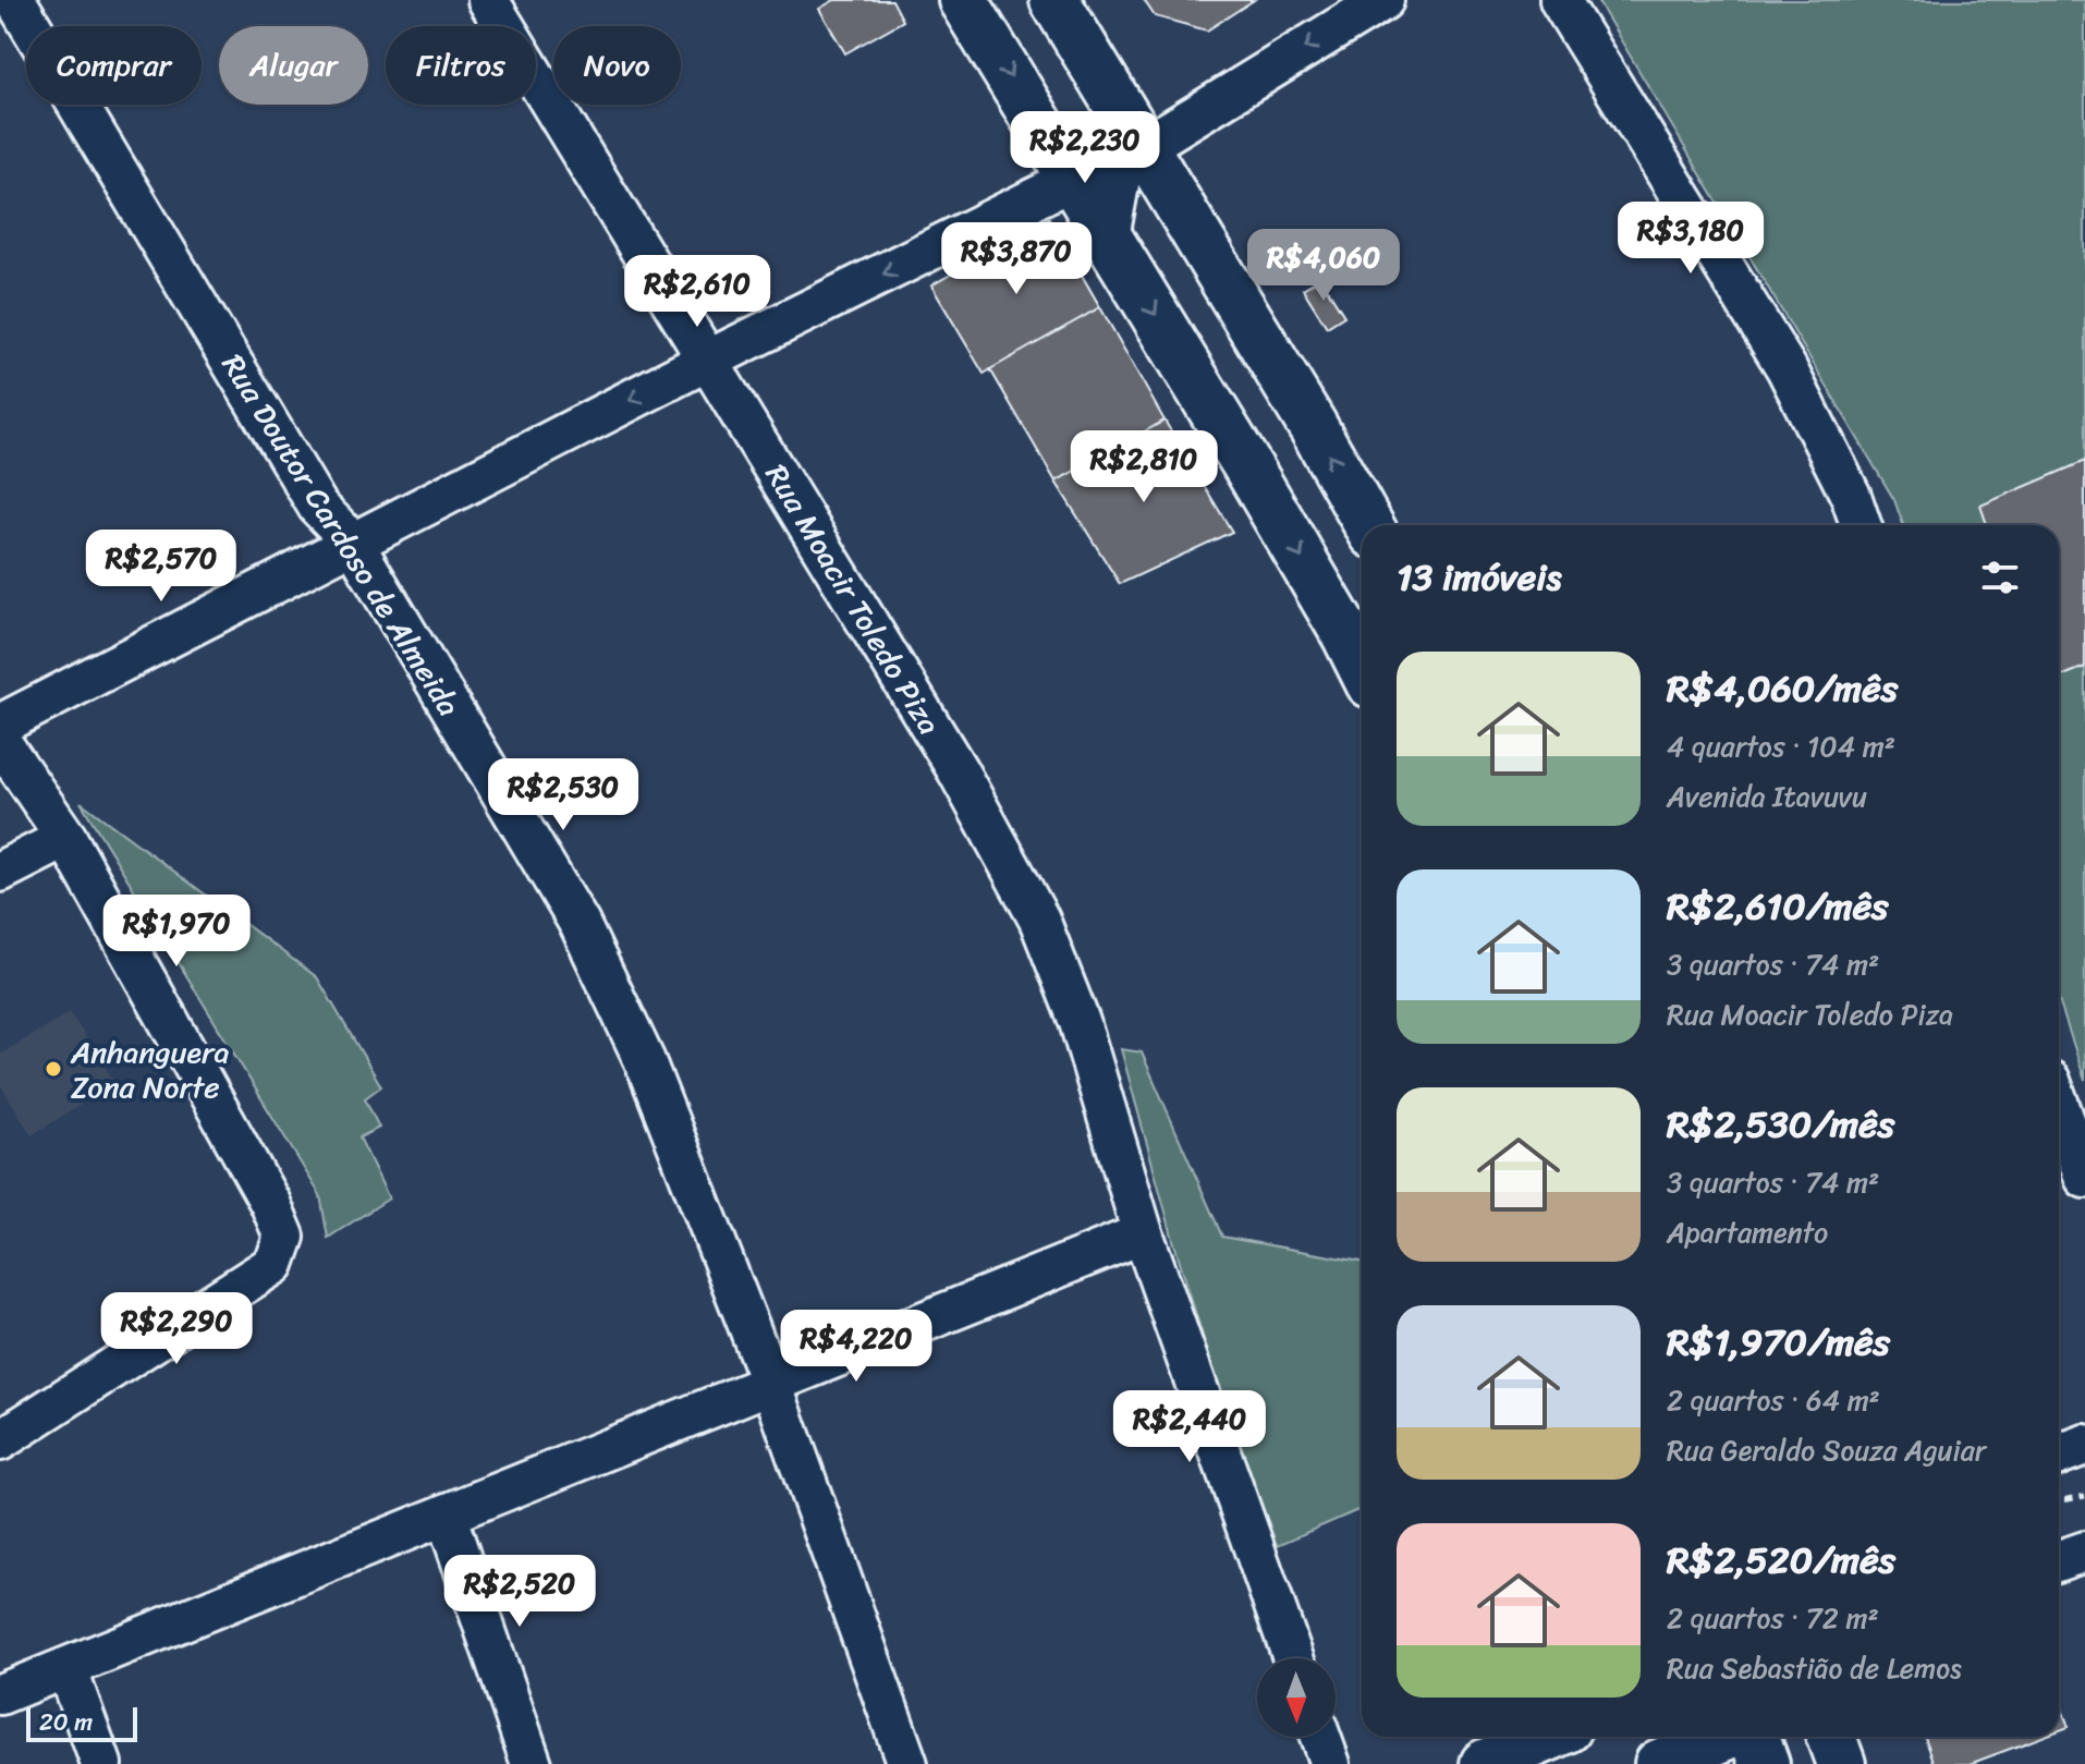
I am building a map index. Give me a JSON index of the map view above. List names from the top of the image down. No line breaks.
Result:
{"streets":{"street":["Rua Doutor Cardoso de Almeida","Rua Moacir Toledo Piza"]},"places":["Anhanguera Zona Norte"],"scale_bar":"20 m","north":"bottom","page":{"chip":["Comprar","Alugar","Filtros","Novo"],"price":["R$2,230","R$3,180","R$3,870","R$4,060","R$2,610","R$2,810","R$2,570","R$2,530","R$1,970","R$2,290","R$4,220","R$2,440","R$2,520"],"heading":"13 imóveis","list":[{"name":"R$4,060/mês","note":"4 quartos · 104 m² · Avenida Itavuvu"},{"name":"R$2,610/mês","note":"3 quartos · 74 m² · Rua Moacir Toledo Piza"},{"name":"R$2,530/mês","note":"3 quartos · 74 m² · Apartamento"},{"name":"R$1,970/mês","note":"2 quartos · 64 m² · Rua Geraldo Souza Aguiar"},{"name":"R$2,520/mês","note":"2 quartos · 72 m² · Rua Sebastião de Lemos"}],"scale":"20 m"}}
